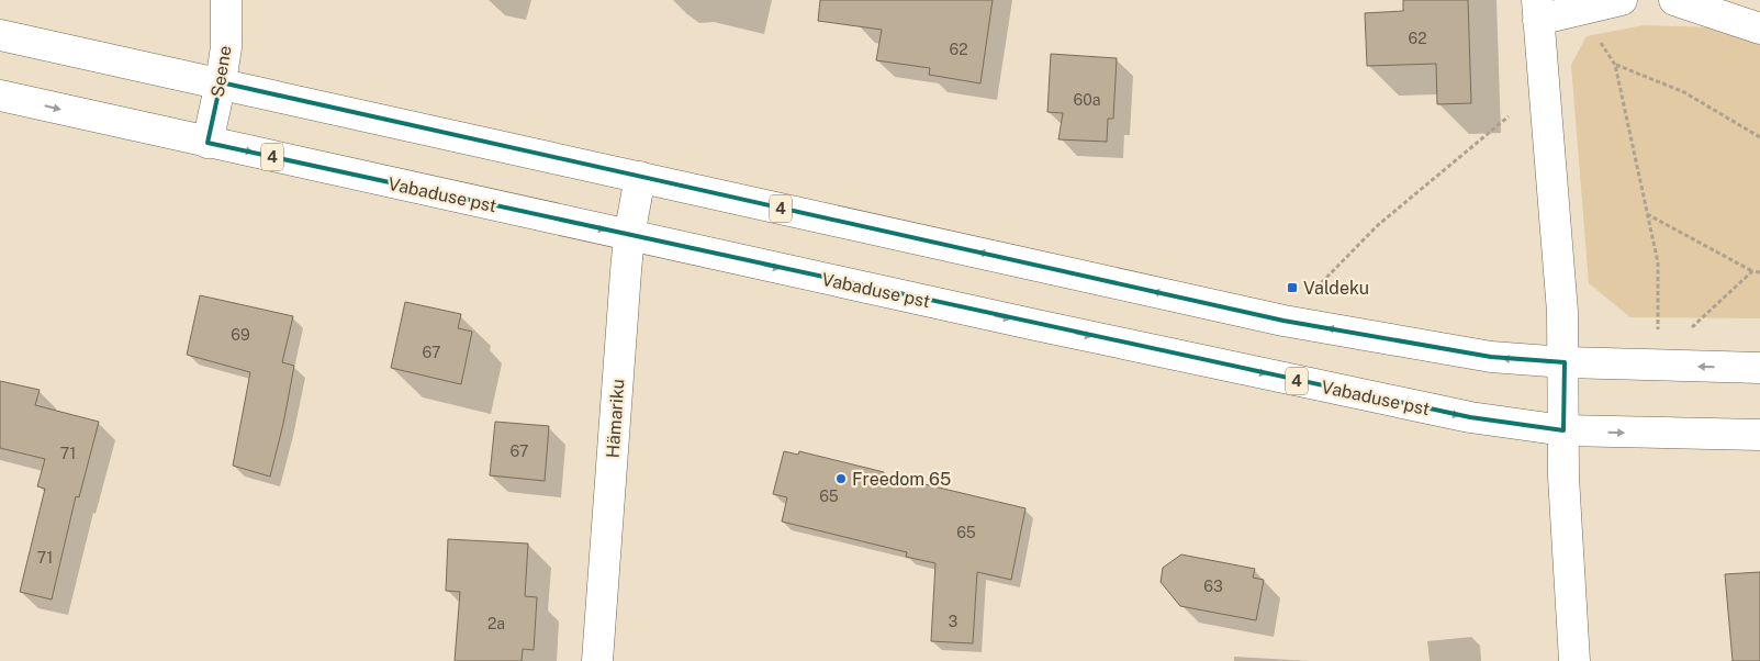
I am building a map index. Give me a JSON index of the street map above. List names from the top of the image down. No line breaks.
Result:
{"streets":{"main road":["Seene","4","Vabaduse pst","Hämariku"]},"crossings":[["Seene","4"],["Seene","Vabaduse pst"],["4","Hämariku"],["Vabaduse pst","Hämariku"]],"places":{"transit":["Valdeku"],"other":["Freedom 65"]},"house_numbers":["62","62","60a","69","67","67","71","65","65","71","63","3","2a"]}
